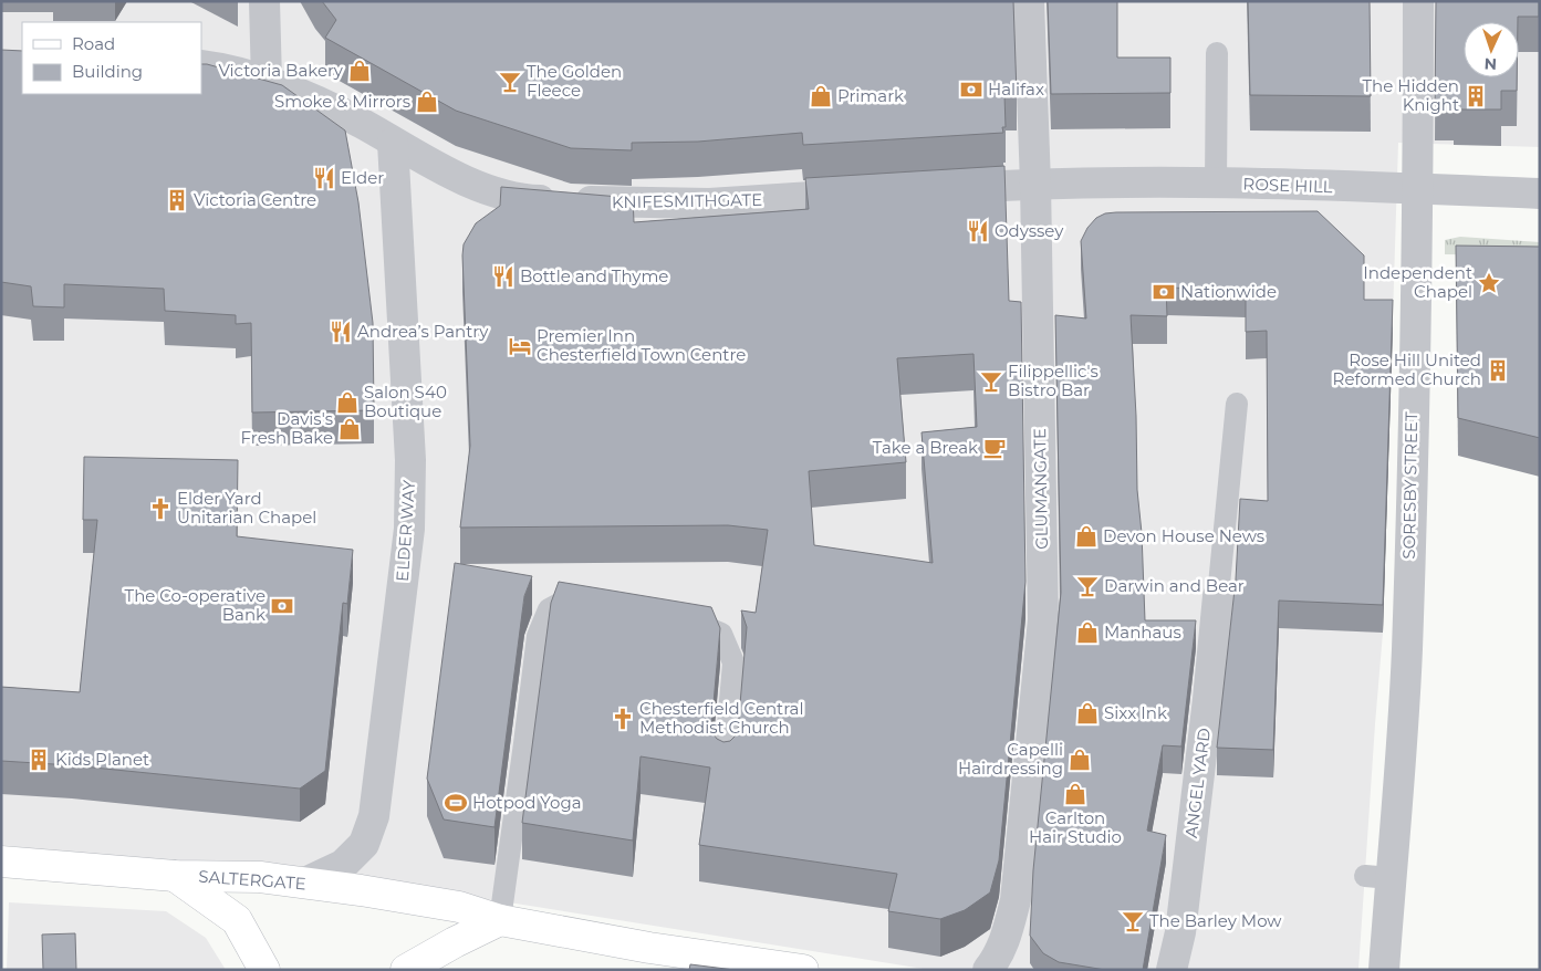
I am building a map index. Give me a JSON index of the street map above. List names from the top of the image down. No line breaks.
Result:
{"streets":{"street":["ROSE HILL","KNIFESMITHGATE","SORESBY STREET","GLUMANGATE","ELDER WAY","ANGEL YARD","SALTERGATE"]},"crossings":[["ROSE HILL","SORESBY STREET"],["ROSE HILL","GLUMANGATE"],["KNIFESMITHGATE","ELDER WAY"],["ELDER WAY","SALTERGATE"]],"places":{"shop":["Victoria Bakery","Primark","Smoke & Mirrors","Salon S40 Boutique","Davis's Fresh Bake","Devon House News","Manhaus","Sixx Ink","Capelli Hairdressing","Carlton Hair Studio"],"bar":["The Golden Fleece","Filippellic's Bistro Bar","Darwin and Bear","The Barley Mow"],"bank":["Halifax","Nationwide","The Co-operative Bank"],"building":["The Hidden Knight","Victoria Centre","Rose Hill United Reformed Church","Kids Planet"],"restaurant":["Elder","Odyssey","Bottle and Thyme","Andrea’s Pantry"],"place":["Independent Chapel"],"hotel":["Premier Inn Chesterfield Town Centre"],"cafe":["Take a Break"],"church":["Elder Yard Unitarian Chapel","Chesterfield Central Methodist Church"],"sports":["Hotpod Yoga"]},"legend":["Road","Building"],"north":"bottom"}
